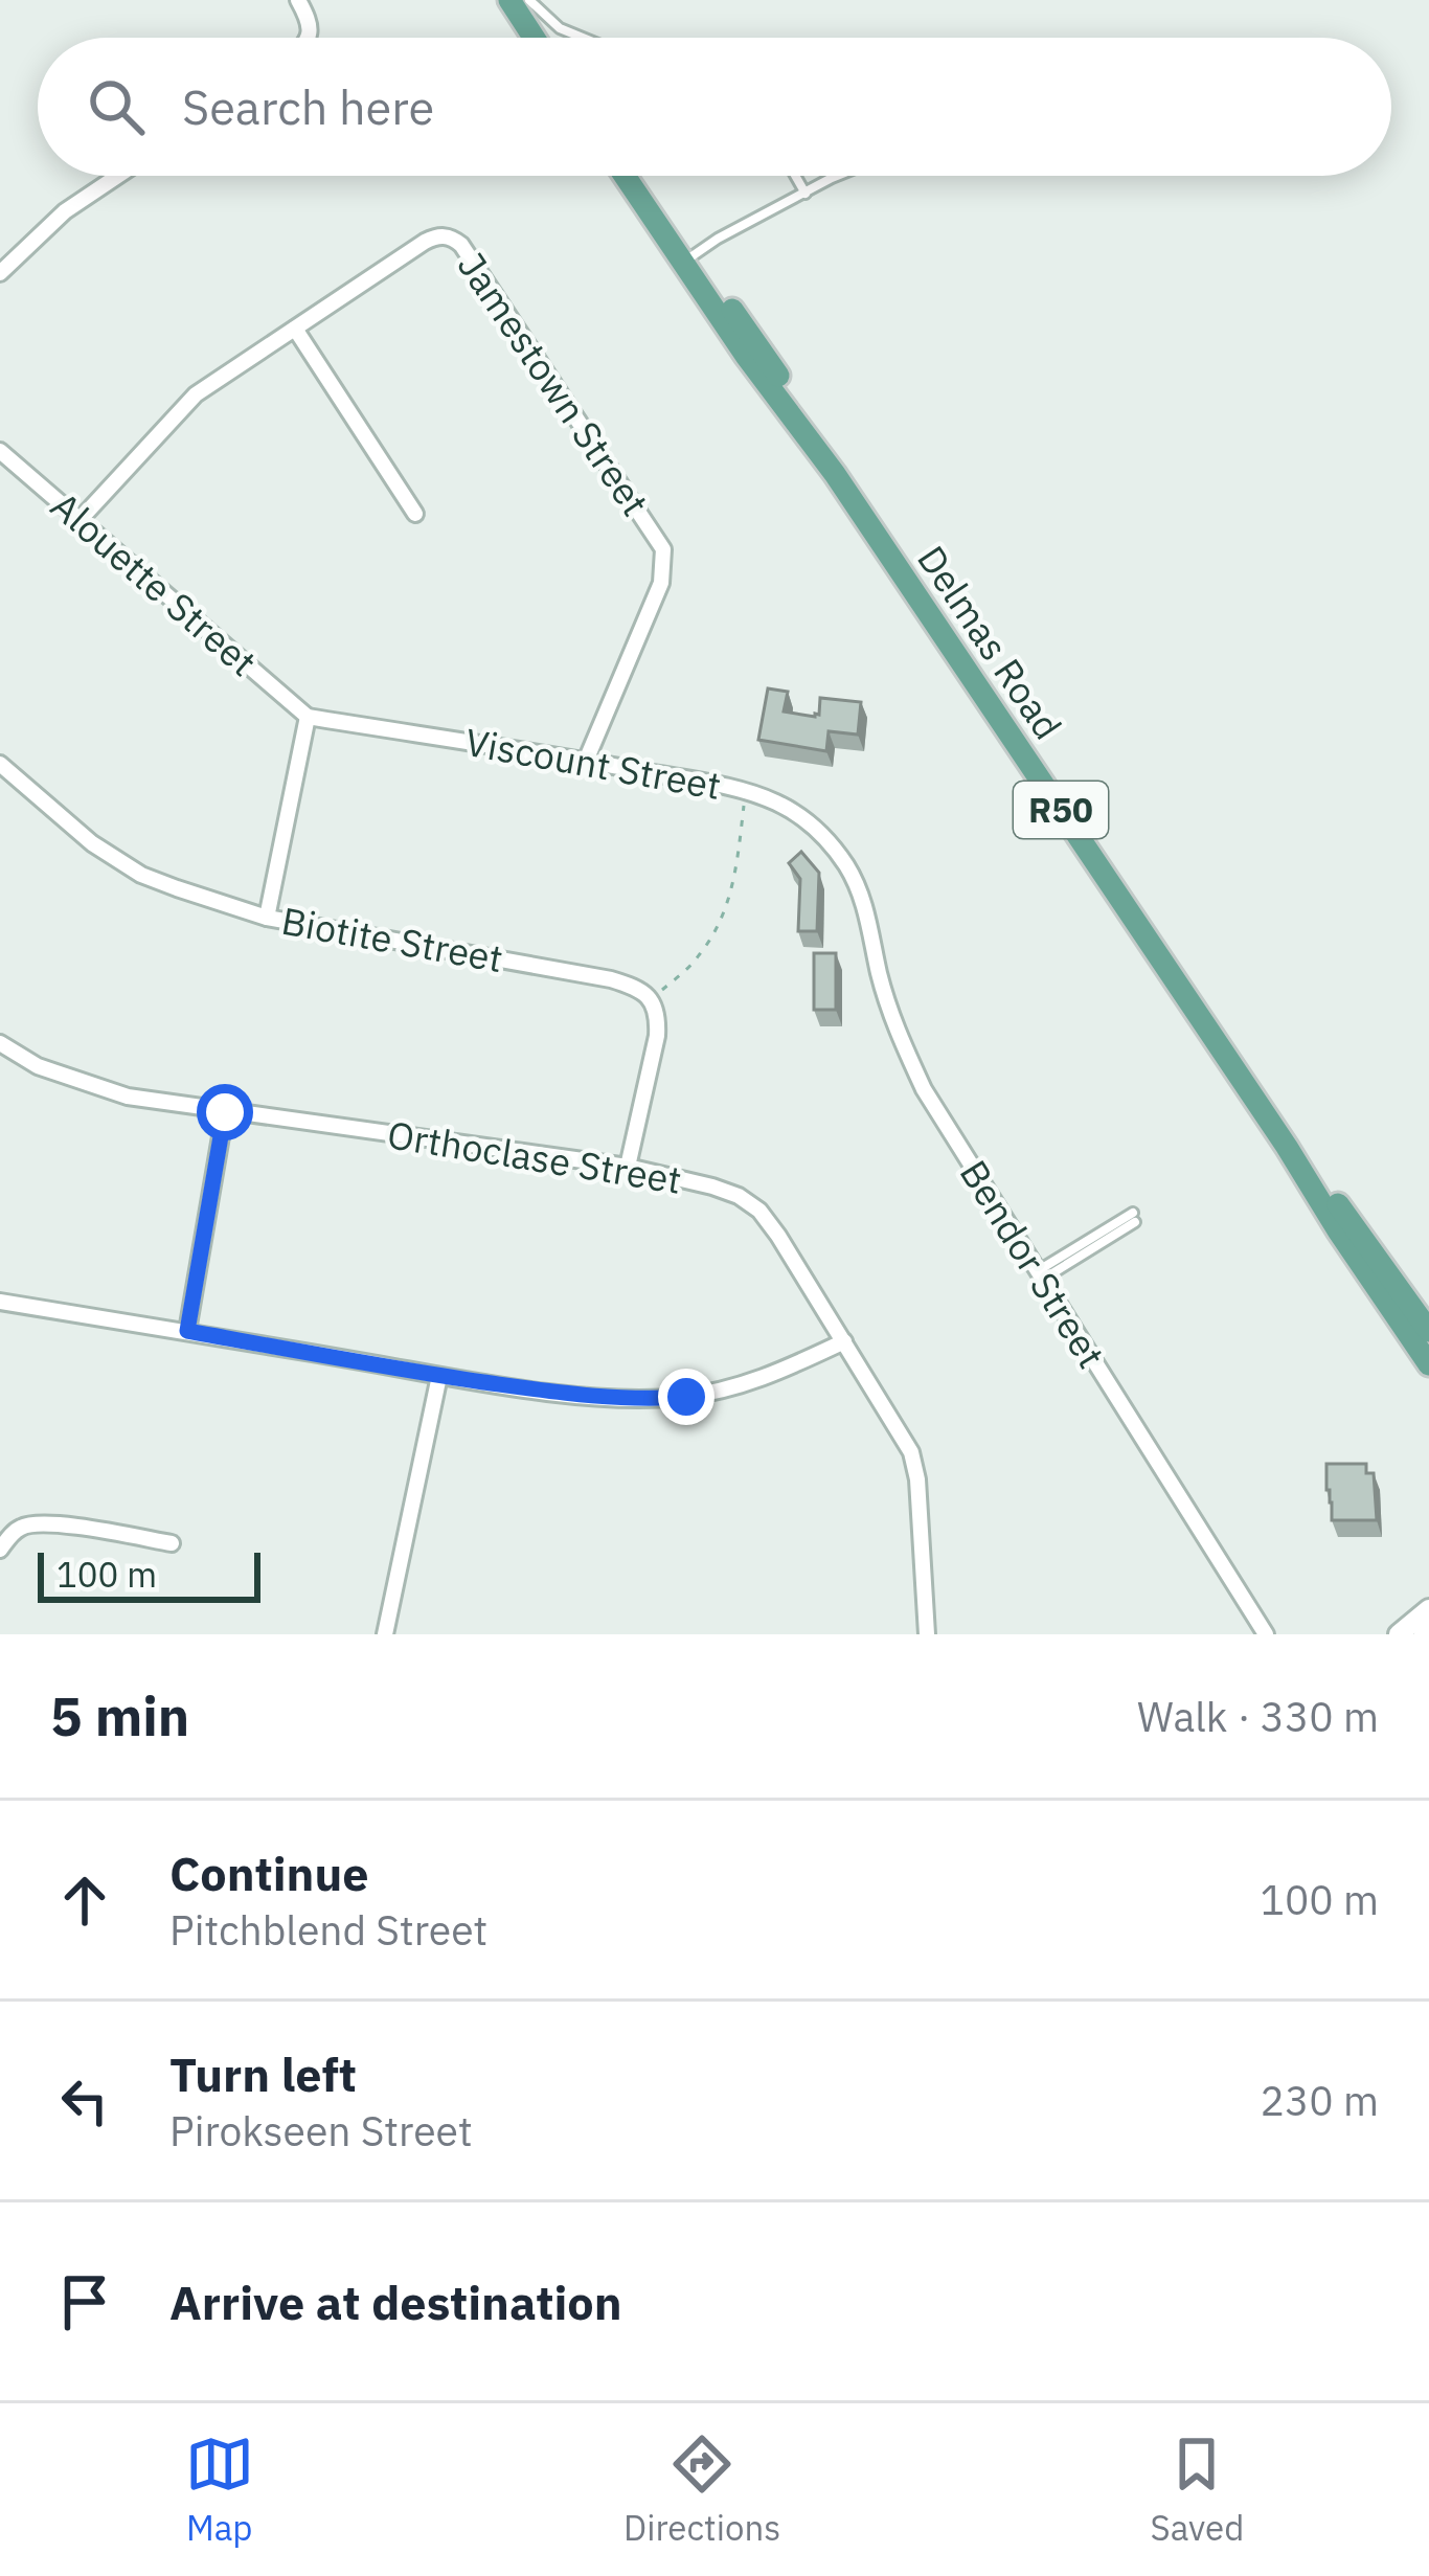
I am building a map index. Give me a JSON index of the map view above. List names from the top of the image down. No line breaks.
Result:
{"streets":{"main road":["Delmas Road","R50"],"street":["Jamestown Street","Alouette Street","Viscount Street","Biotite Street","Orthoclase Street","Bendor Street"]},"crossings":[["Jamestown Street","Alouette Street"],["Jamestown Street","Viscount Street"],["Alouette Street","Viscount Street"],["Viscount Street","Bendor Street"]],"scale_bar":"100 m","page":{"search":"Search here","scale":"100 m","heading":["5 min","Walk · 330 m"],"list":[["Continue","Pitchblend Street","100 m"],["Turn left","Pirokseen Street","230 m"],"Arrive at destination"],"nav":["Map","Directions","Saved"]}}
